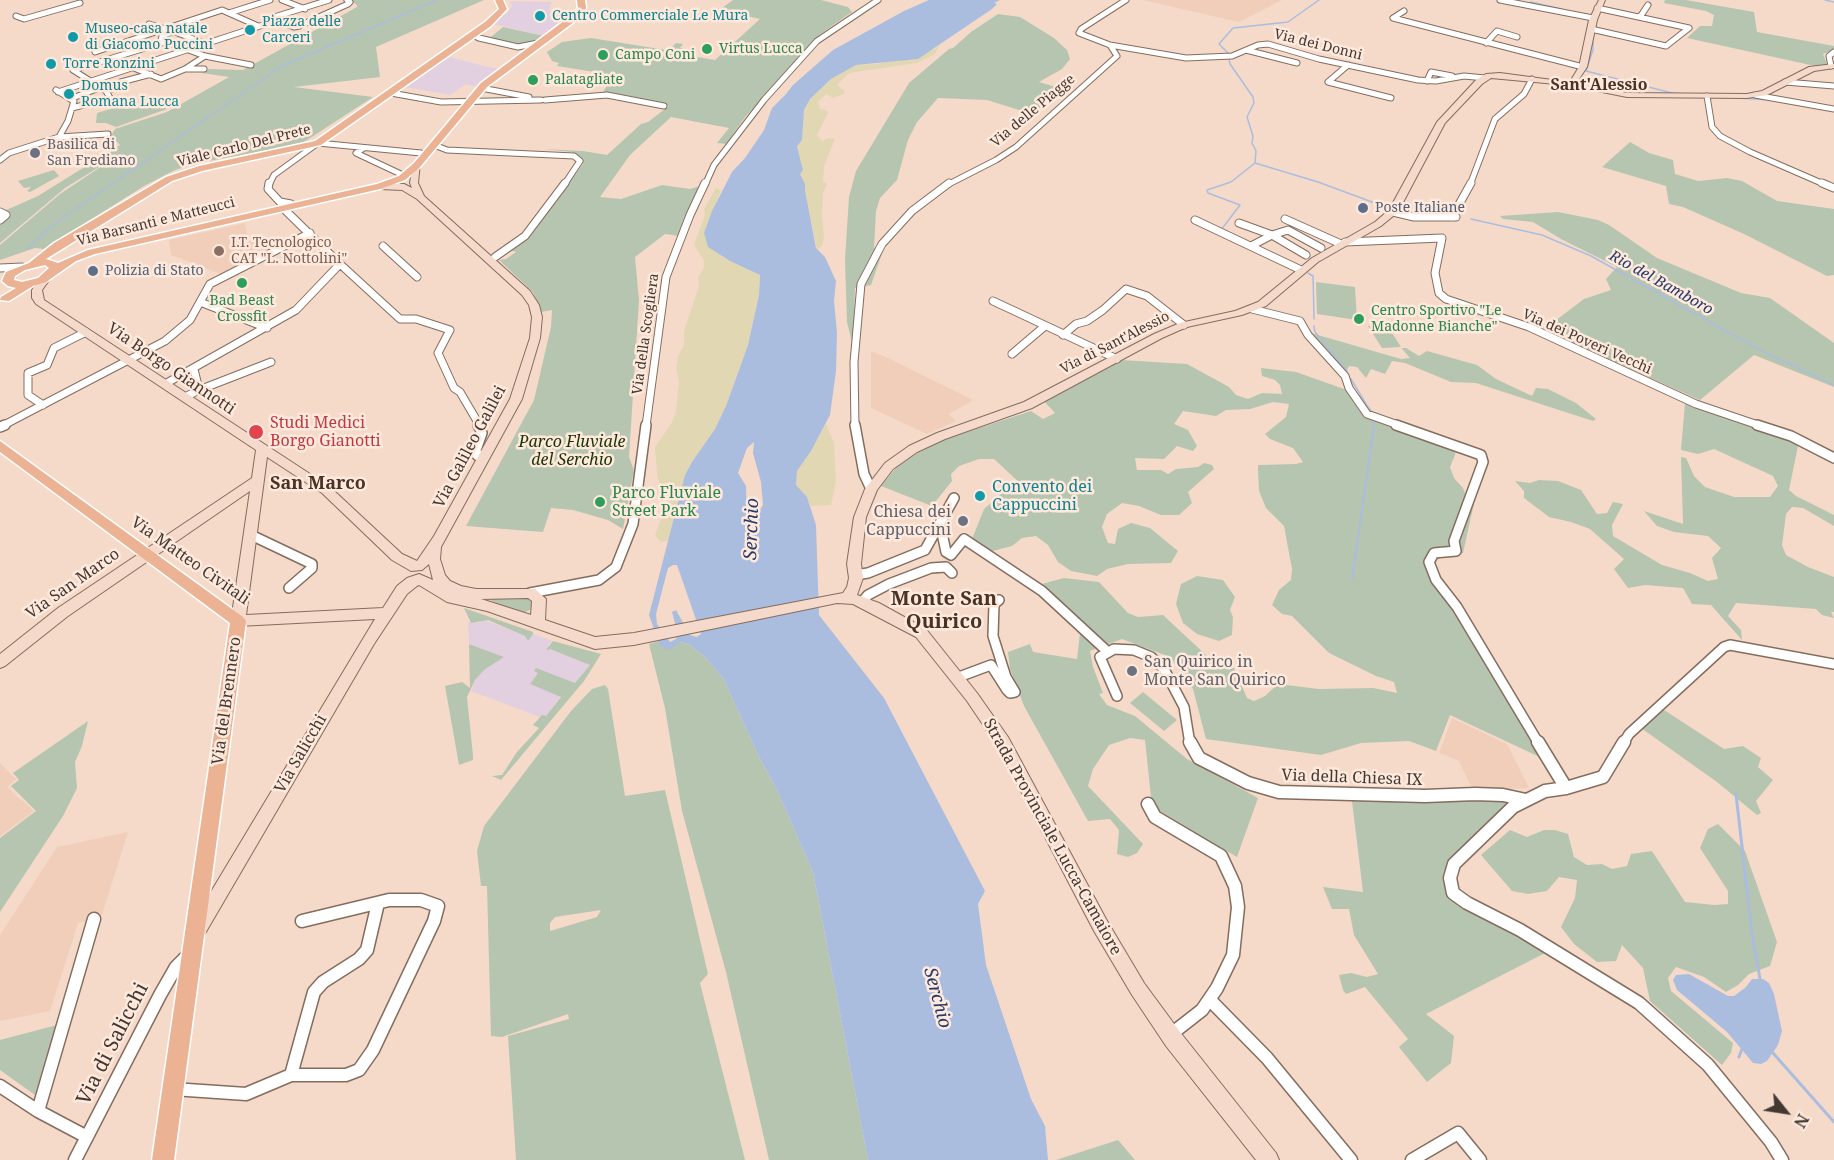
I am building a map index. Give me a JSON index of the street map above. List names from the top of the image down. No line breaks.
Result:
{"streets":{"main road":["Viale Carlo Del Prete","Via Barsanti e Matteucci","Via Matteo Civitali","Via del Brennero"],"street":["Via dei Donni","Via delle Piagge","Via della Scogliera","Via dei Poveri Vecchi","Via di Sant'Alessio","Via Borgo Giannotti","Via Galileo Galilei","Via San Marco","Via Salicchi","Via della Chiesa IX","Strada Provinciale Lucca-Camaiore","Via di Salicchi"]},"crossings":[["Via dei Donni","Via delle Piagge"],["Via dei Donni","Via di Sant'Alessio"],["Via delle Piagge","Via di Sant'Alessio"],["Via Barsanti e Matteucci","Via Borgo Giannotti"],["Via Barsanti e Matteucci","Via Galileo Galilei"],["Via della Scogliera","Strada Provinciale Lucca-Camaiore"],["Via dei Poveri Vecchi","Via di Sant'Alessio"],["Via di Sant'Alessio","Strada Provinciale Lucca-Camaiore"],["Via Borgo Giannotti","Via Galileo Galilei"],["Via Borgo Giannotti","Via del Brennero"],["Via Borgo Giannotti","Via Salicchi"],["Via Borgo Giannotti","Strada Provinciale Lucca-Camaiore"],["Via Galileo Galilei","Via Salicchi"],["Via Galileo Galilei","Strada Provinciale Lucca-Camaiore"],["Via Matteo Civitali","Via San Marco"],["Via Matteo Civitali","Via del Brennero"],["Via Matteo Civitali","Via Salicchi"],["Via San Marco","Via del Brennero"],["Via del Brennero","Via Salicchi"],["Via del Brennero","Via di Salicchi"],["Via Salicchi","Strada Provinciale Lucca-Camaiore"],["Via Salicchi","Via di Salicchi"]],"districts":["Sant'Alessio","San Marco","Monte San Quirico"],"water":["Rio del Bamboro","Serchio"],"parks":["Parco Fluviale del Serchio"],"places":["Centro Commerciale Le Mura","Piazza delle Carceri","Museo-casa natale di Giacomo Puccini","Virtus Lucca","Campo Coni","Torre Ronzini","Palatagliate","Domus Romana Lucca","Basilica di San Frediano","Poste Italiane","I.T. Tecnologico CAT \"L. Nottolini\"","Polizia di Stato","Bad Beast Crossfit","Centro Sportivo \"Le Madonne Bianche\"","Studi Medici Borgo Gianotti","Convento dei Cappuccini","Parco Fluviale Street Park","Chiesa dei Cappuccini","San Quirico in Monte San Quirico"],"north":"bottom right"}
